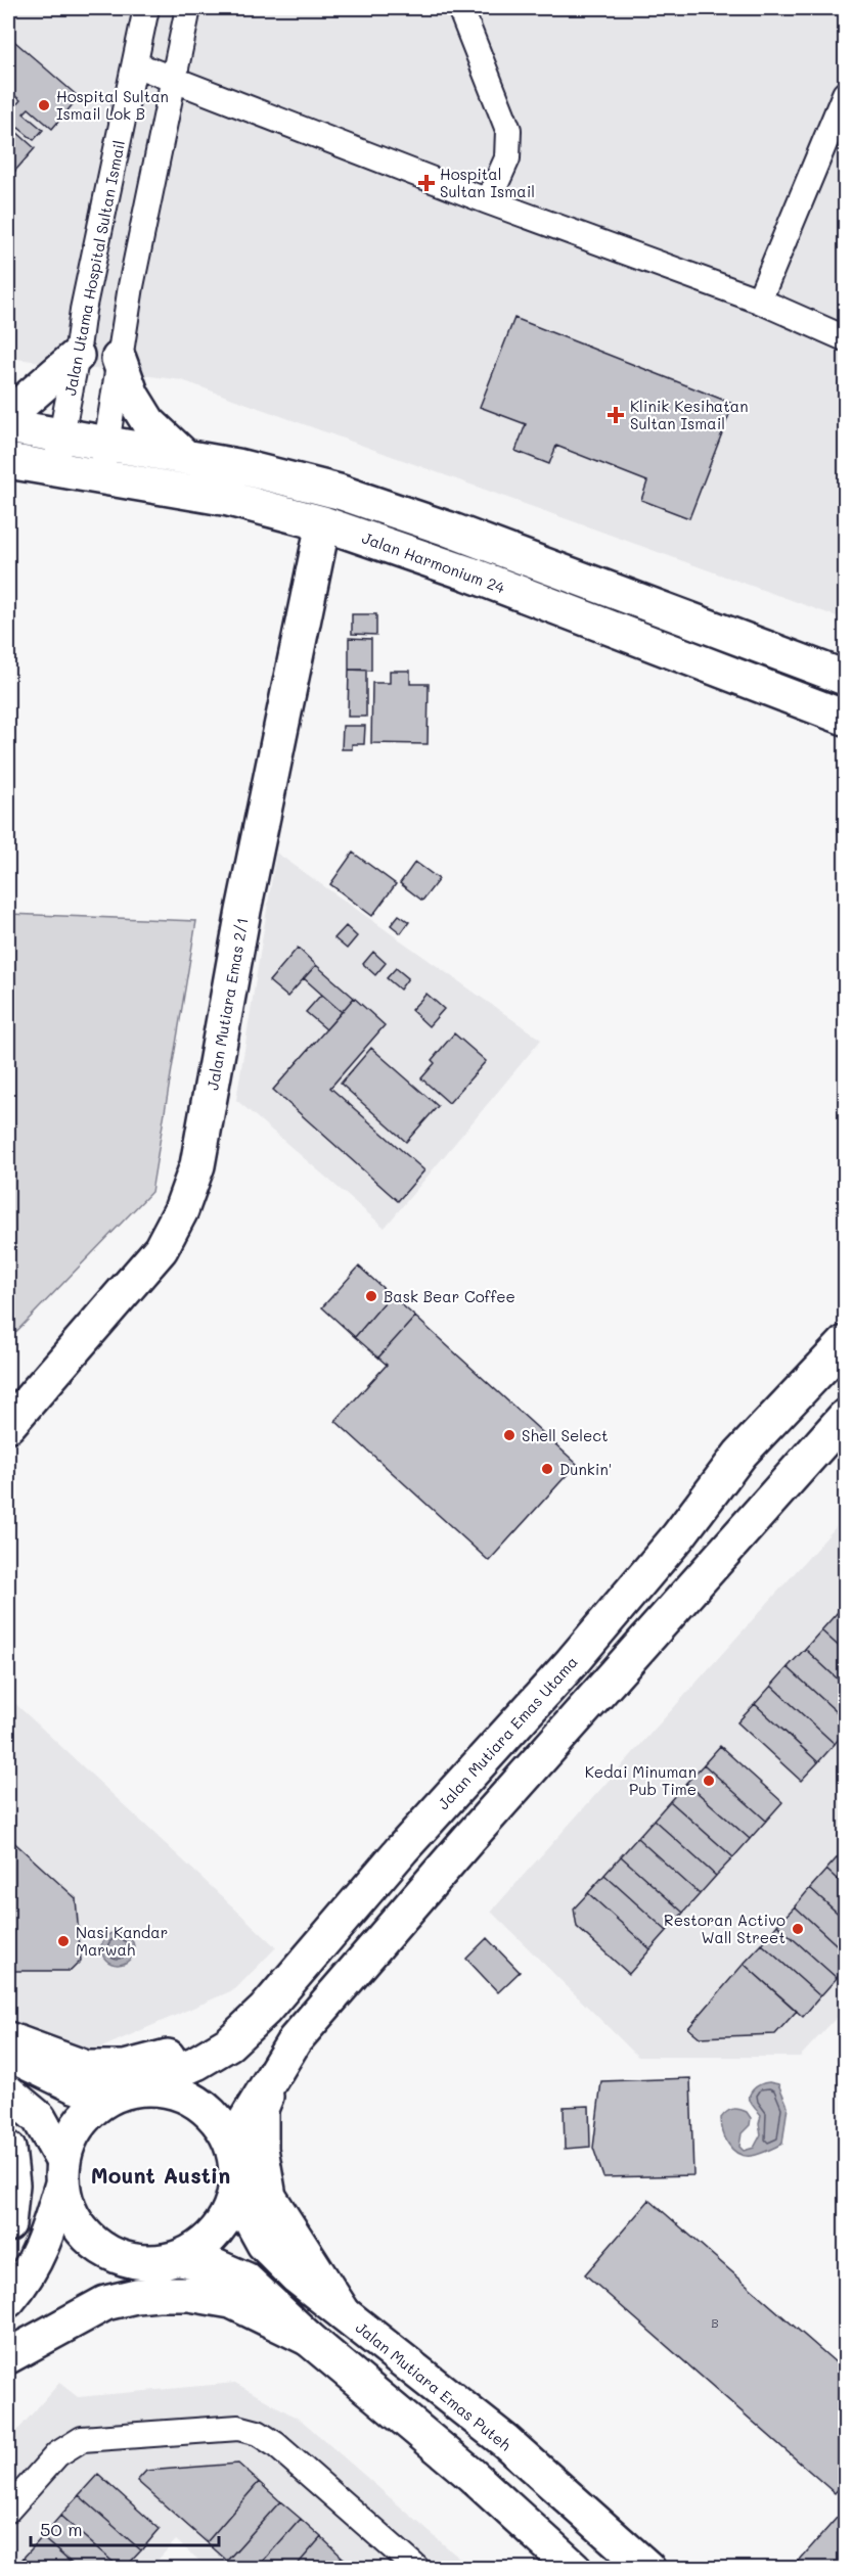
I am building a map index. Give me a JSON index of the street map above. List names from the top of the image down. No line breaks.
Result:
{"streets":{"street":["Jalan Utama Hospital Sultan Ismail","Jalan Harmonium 24","Jalan Mutiara Emas 2/1","Jalan Mutiara Emas Utama","Jalan Mutiara Emas Puteh"]},"crossings":[["Jalan Utama Hospital Sultan Ismail","Jalan Harmonium 24"],["Jalan Harmonium 24","Jalan Mutiara Emas 2/1"],["Jalan Mutiara Emas Utama","Jalan Mutiara Emas Puteh"]],"districts":["Mount Austin"],"places":{"other":["Hospital Sultan Ismail Lok B","Bask Bear Coffee","Shell Select","Dunkin'","Kedai Minuman Pub Time","Restoran Activo Wall Street","Nasi Kandar Marwah"],"health":["Hospital Sultan Ismail","Klinik Kesihatan Sultan Ismail"]},"house_numbers":["B"],"scale_bar":"50 m"}
